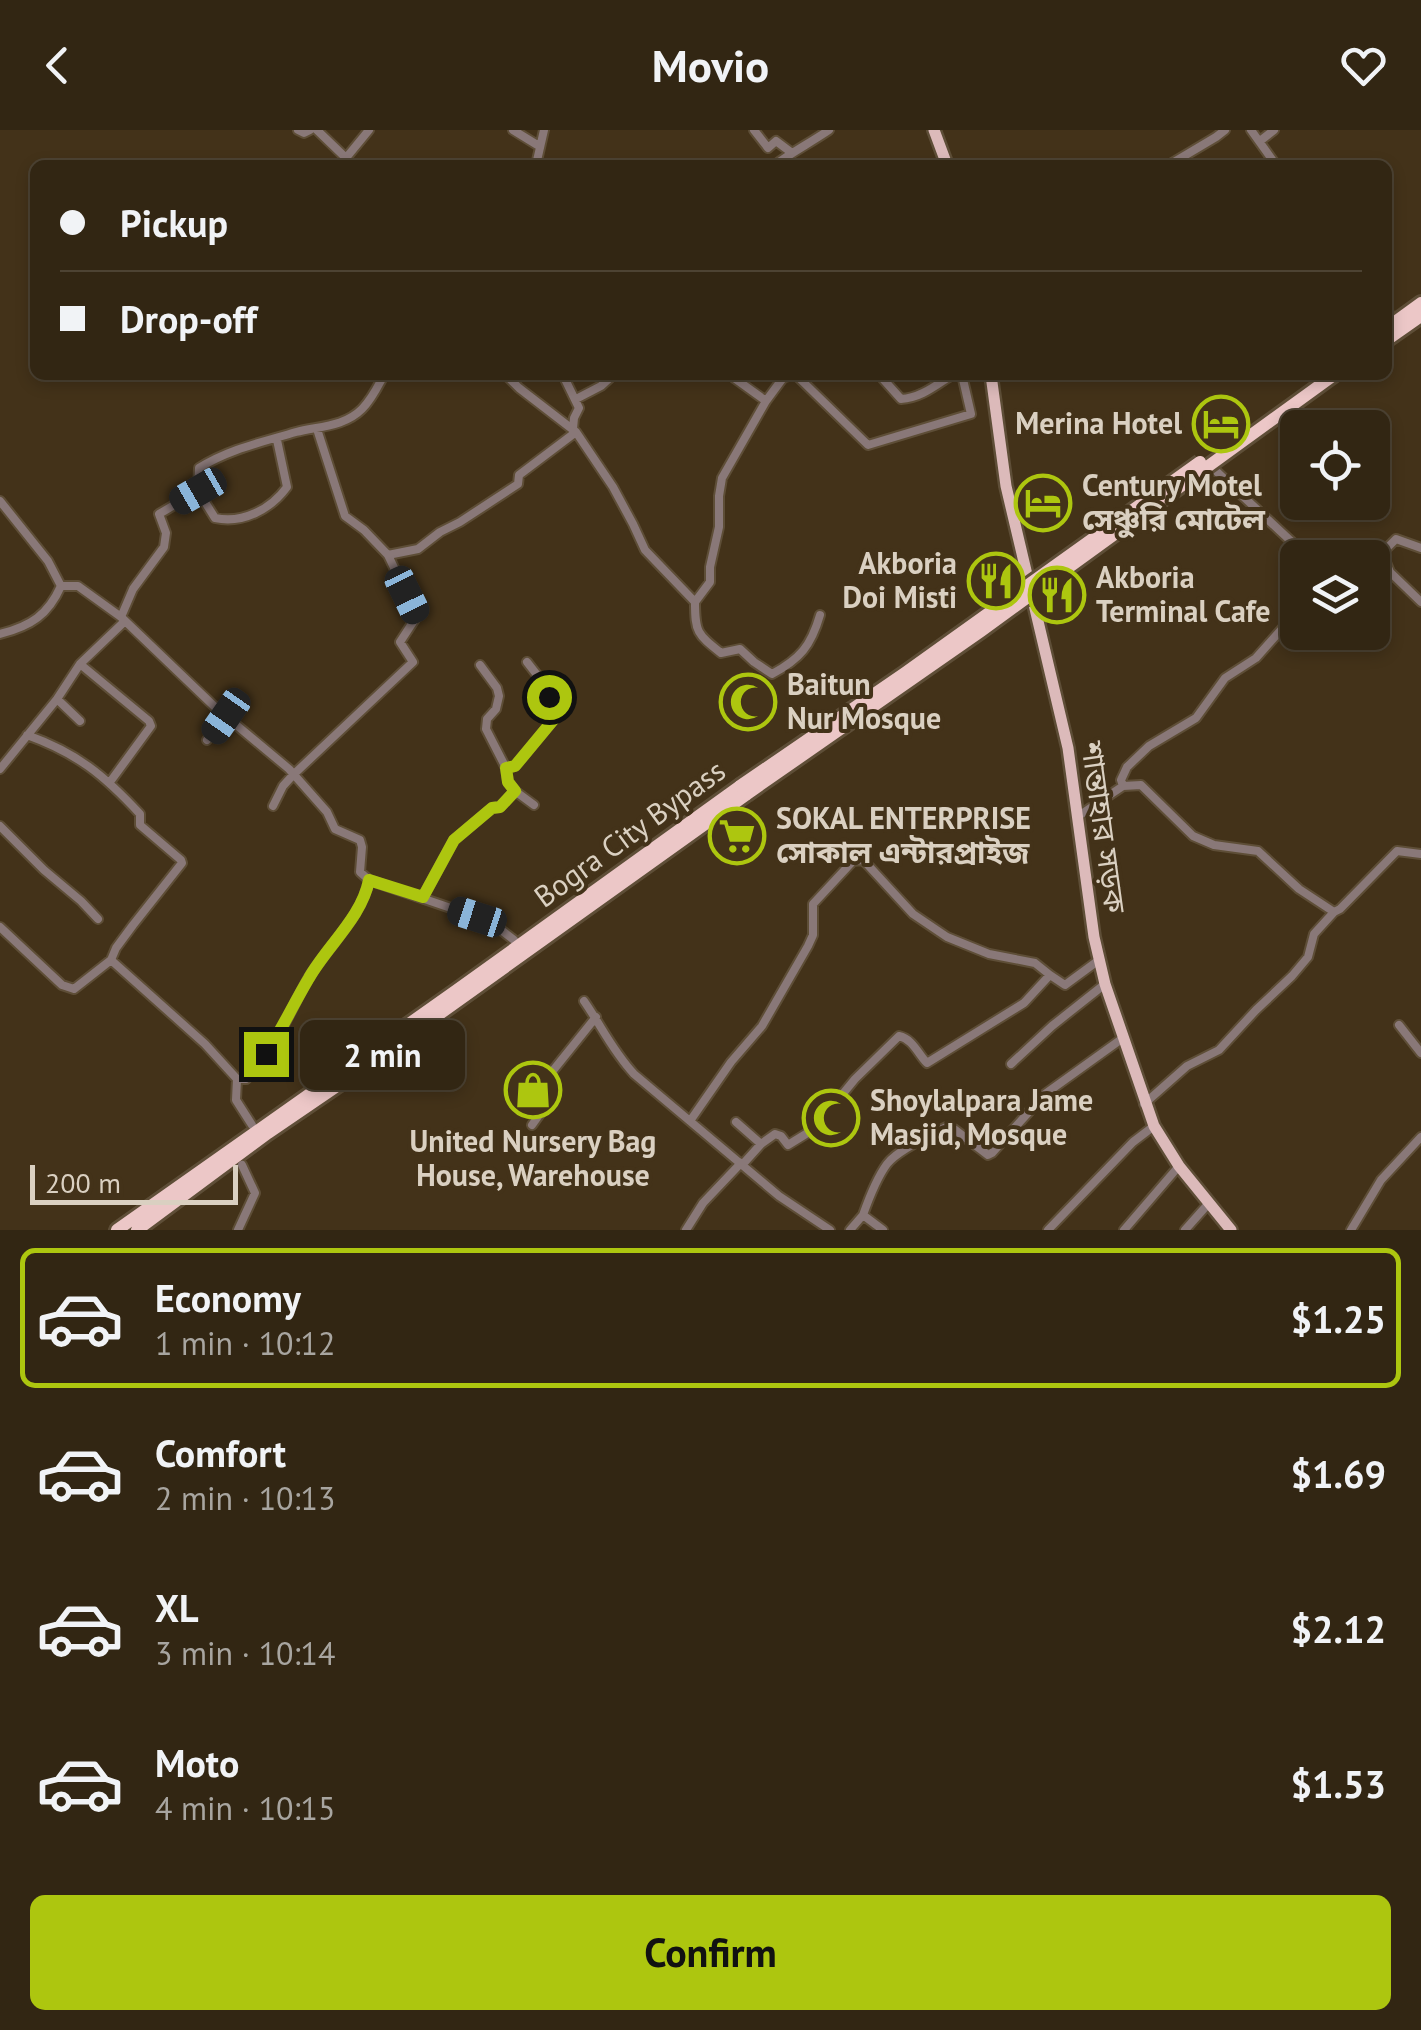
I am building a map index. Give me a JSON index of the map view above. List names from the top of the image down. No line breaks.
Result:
{"streets":{"highway":["Bogra City Bypass"],"main road":["শান্তাহার সড়ক"]},"places":{"hotel":["Merina Hotel","Century Motel সেঞ্চুরি মোটেল"],"restaurant":["Akboria Doi Misti","Akboria Terminal Cafe"],"mosque":["Baitun Nur Mosque","Shoylalpara Jame Masjid, Mosque"],"supermarket":["SOKAL ENTERPRISE সোকাল এন্টারপ্রাইজ"],"shop":["United Nursery Bag House, Warehouse"]},"scale_bar":"200 m","page":{"header":"Movio","banner":["Pickup","Drop-off"],"bubble":"2 min","scale":"200 m","list":[{"name":"Economy","note":"1 min · 10:12","value":"$1.25"},{"name":"Comfort","note":"2 min · 10:13","value":"$1.69"},{"name":"XL","note":"3 min · 10:14","value":"$2.12"},{"name":"Moto","note":"4 min · 10:15","value":"$1.53"}],"buttons":"Confirm"}}
